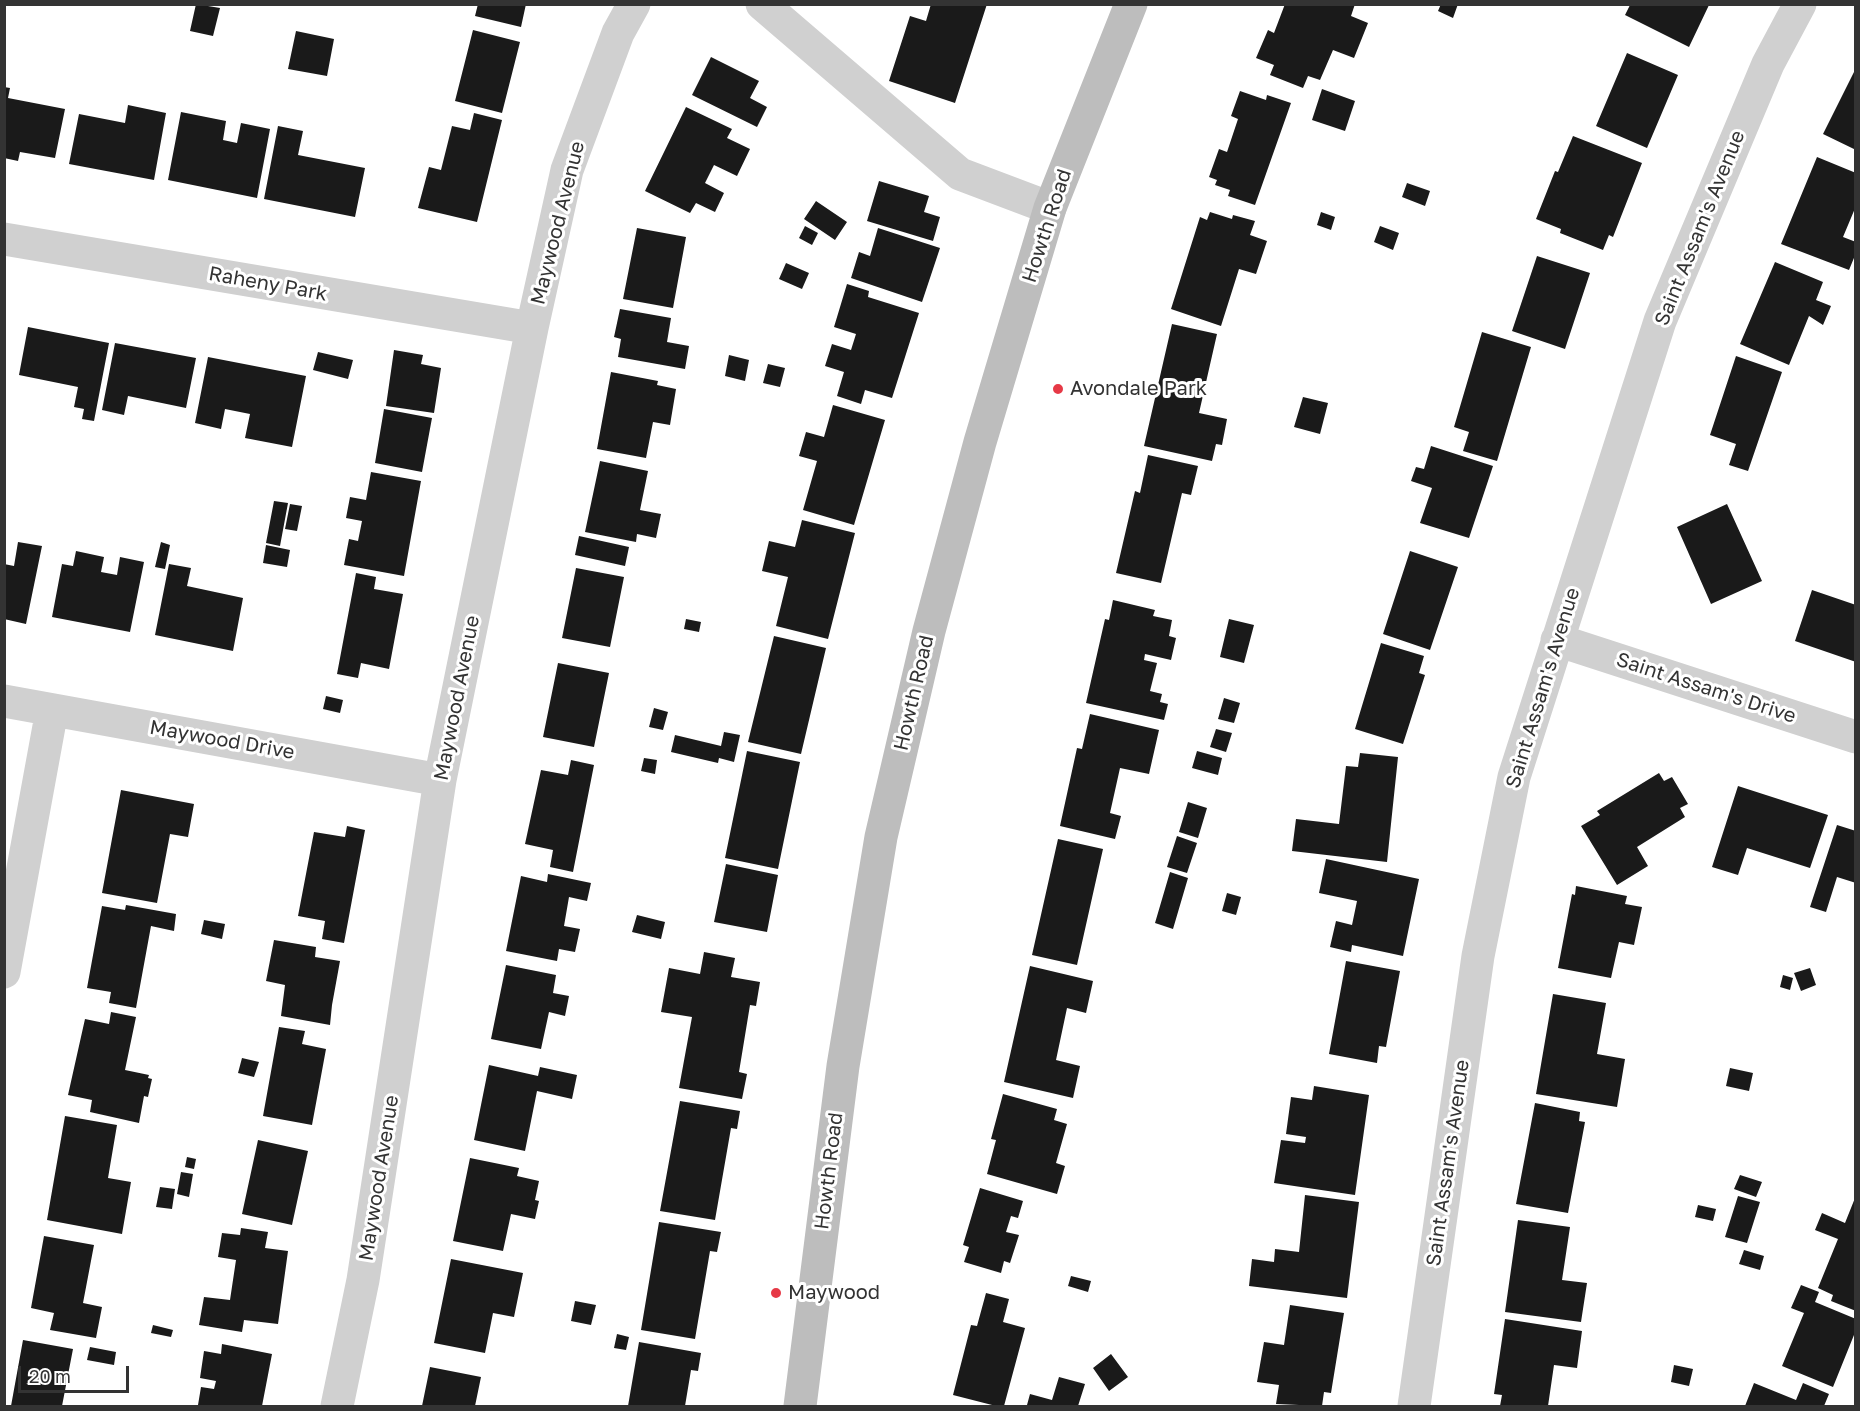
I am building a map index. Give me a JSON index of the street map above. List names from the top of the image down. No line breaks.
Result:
{"streets":{"main road":["Howth Road"],"street":["Maywood Avenue","Saint Assam's Avenue","Raheny Park","Saint Assam's Drive","Maywood Drive"]},"crossings":[["Maywood Avenue","Raheny Park"],["Maywood Avenue","Maywood Drive"],["Saint Assam's Avenue","Saint Assam's Drive"]],"places":["Avondale Park","Maywood"],"scale_bar":"20 m"}
